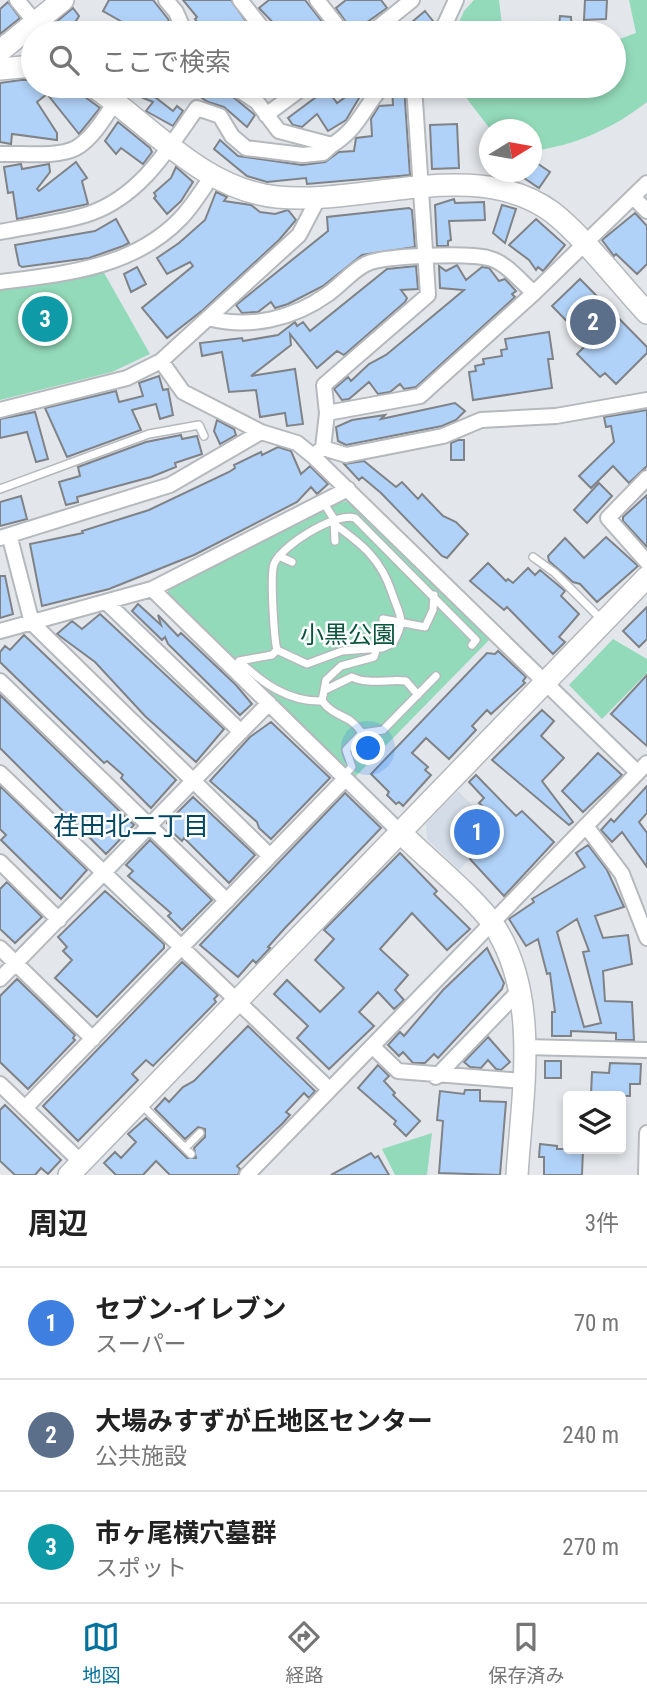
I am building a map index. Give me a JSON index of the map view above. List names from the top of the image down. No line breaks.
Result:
{"districts":["荏田北二丁目"],"parks":["小黒公園"],"north":"right","page":{"search":"ここで検索","pins":["3","2","1"],"heading":["周辺","3件"],"list":[{"mark":"1","name":"セブン-イレブン","note":"スーパー","value":"70 m"},{"mark":"2","name":"大場みすずが丘地区センター","note":"公共施設","value":"240 m"},{"mark":"3","name":"市ヶ尾横穴墓群","note":"スポット","value":"270 m"}],"nav":["地図","経路","保存済み"]}}
